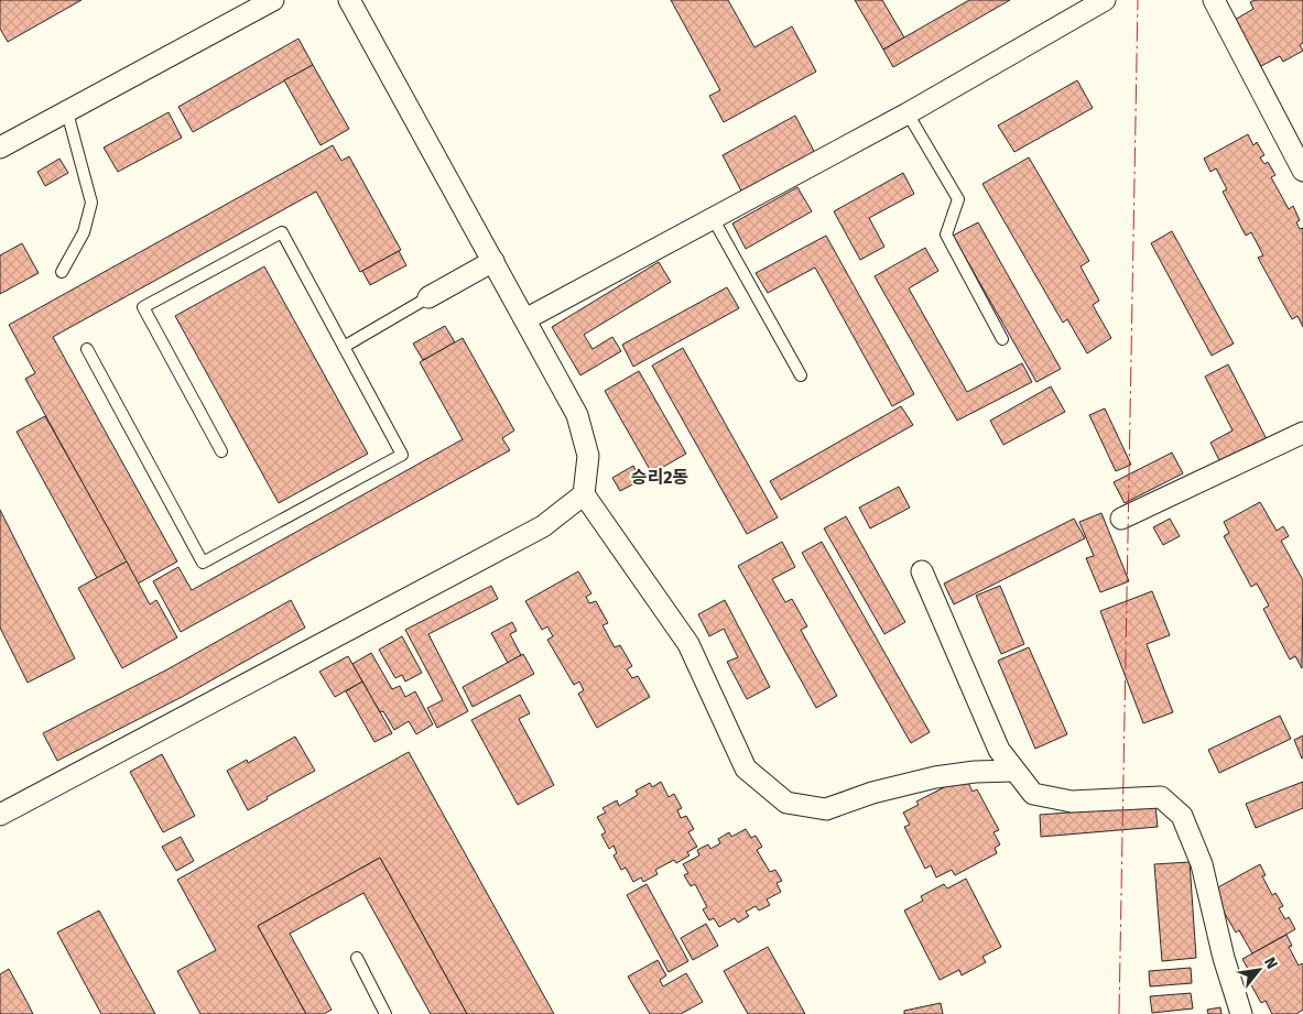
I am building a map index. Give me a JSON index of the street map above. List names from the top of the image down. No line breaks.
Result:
{"districts":["승리2동"],"north":"top right"}
